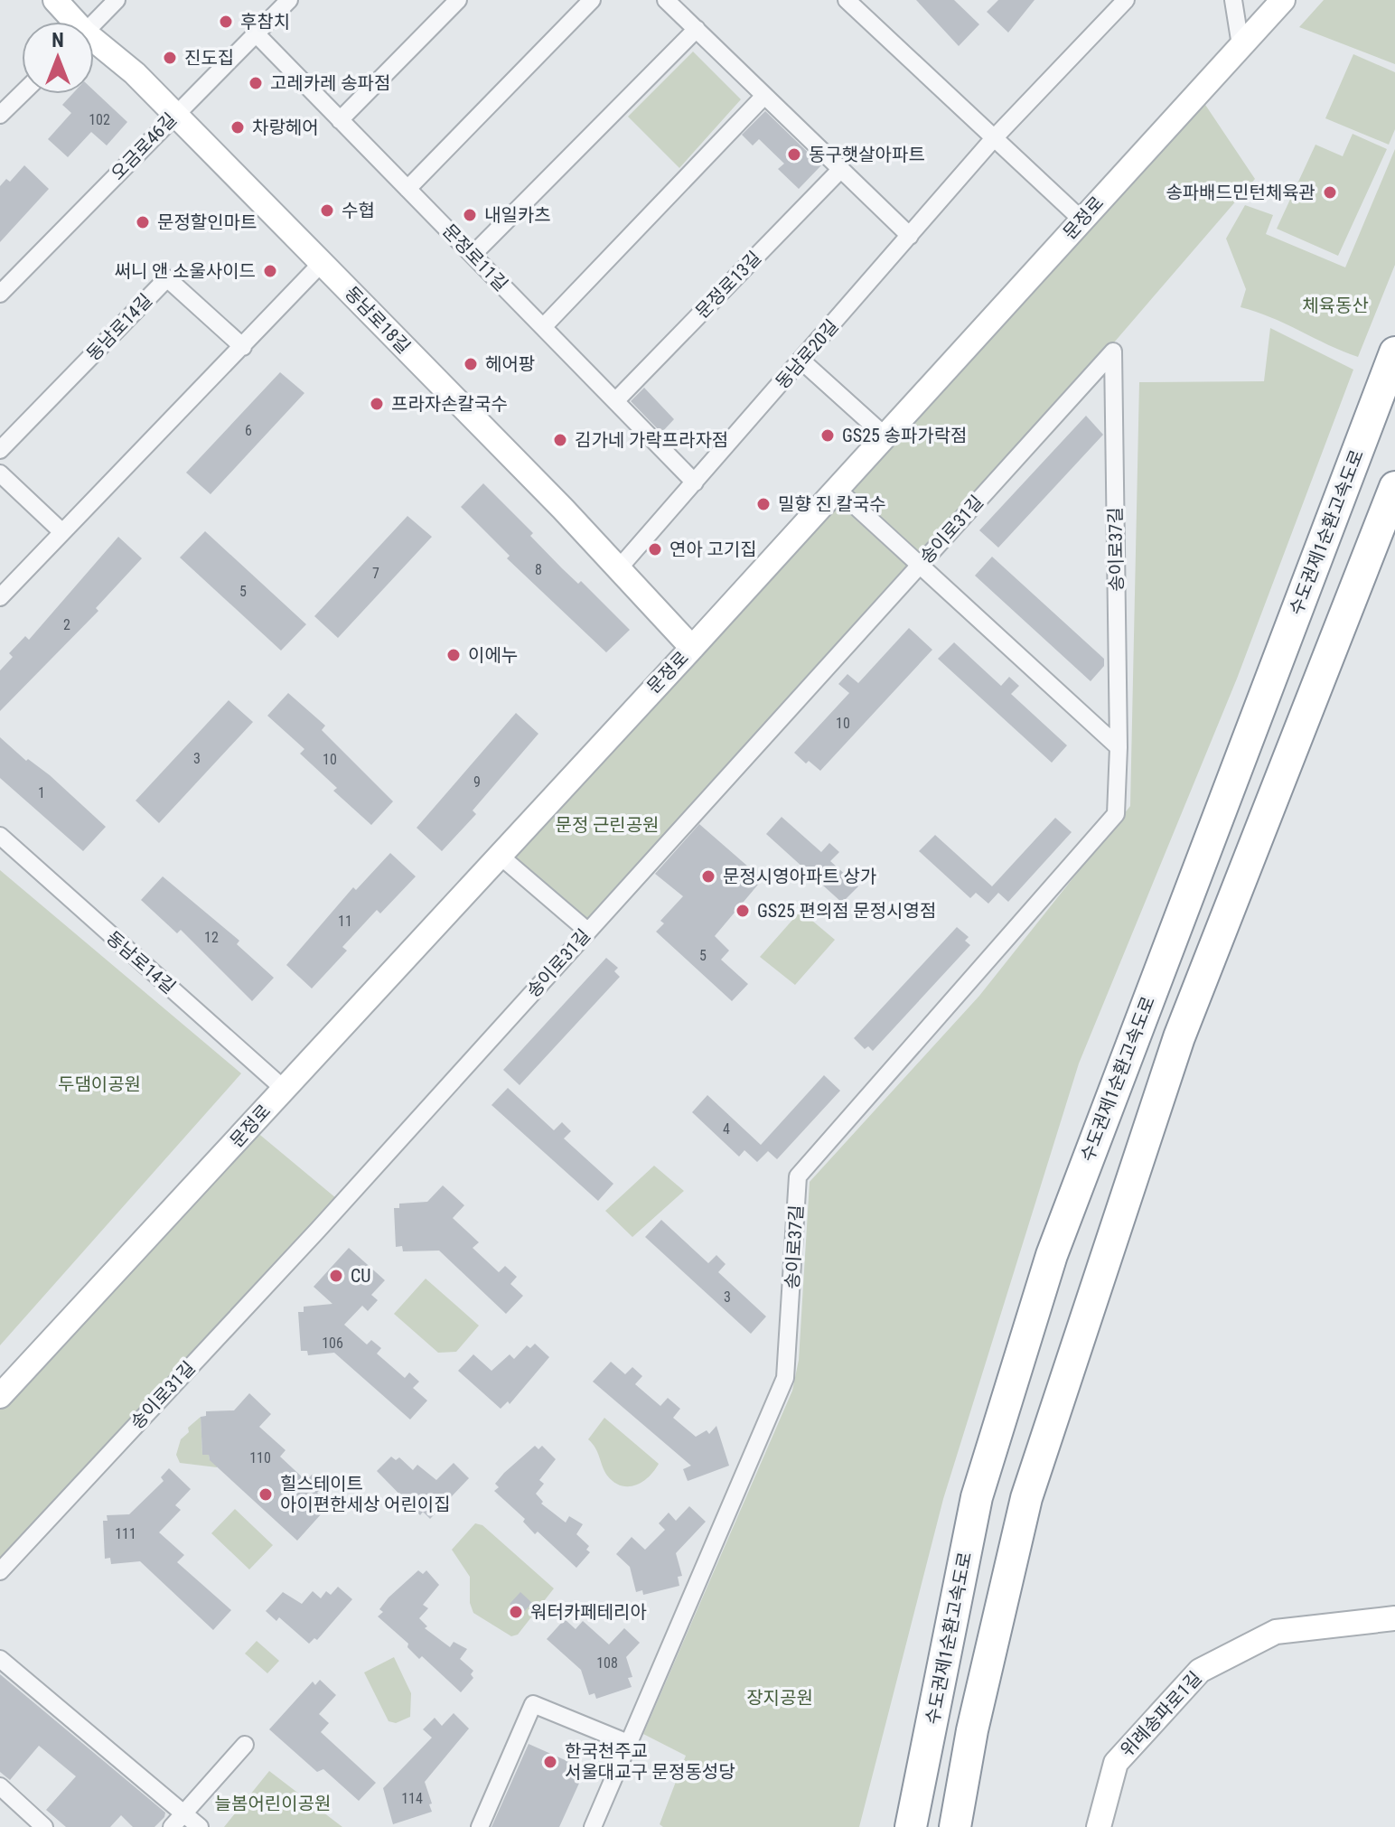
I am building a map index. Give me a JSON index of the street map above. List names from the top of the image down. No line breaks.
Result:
{"streets":{"highway":["수도권제1순환고속도로"],"street":["오금로46길","문정로","문정로11길","문정로13길","동남로18길","동남로14길","동남로20길","송이로31길","송이로37길","위례송파로1길"]},"crossings":[["오금로46길","문정로11길"],["오금로46길","동남로18길"],["문정로","동남로18길"],["문정로","동남로14길"],["문정로11길","문정로13길"],["문정로11길","동남로20길"],["동남로18길","동남로20길"],["송이로31길","송이로37길"]],"parks":["체육동산","문정 근린공원","두댐이공원","장지공원","늘봄어린이공원"],"places":["후참치","진도집","고레카레 송파점","차랑헤어","동구햇살아파트","송파배드민턴체육관","수협","내일카츠","문정할인마트","써니 앤 소울사이드","헤어팡","프라자손칼국수","GS25 송파가락점","김가네 가락프라자점","밀향 진 칼국수","연아 고기집","이에누","문정시영아파트 상가","GS25 편의점 문정시영점","CU","힐스테이트 아이편한세상 어린이집","워터카페테리아","한국천주교 서울대교구 문정동성당"],"house_numbers":["102","6","8","7","5","2","10","3","10","9","1","11","12","5","4","3","106","110","111","108","114"],"north":"top"}
